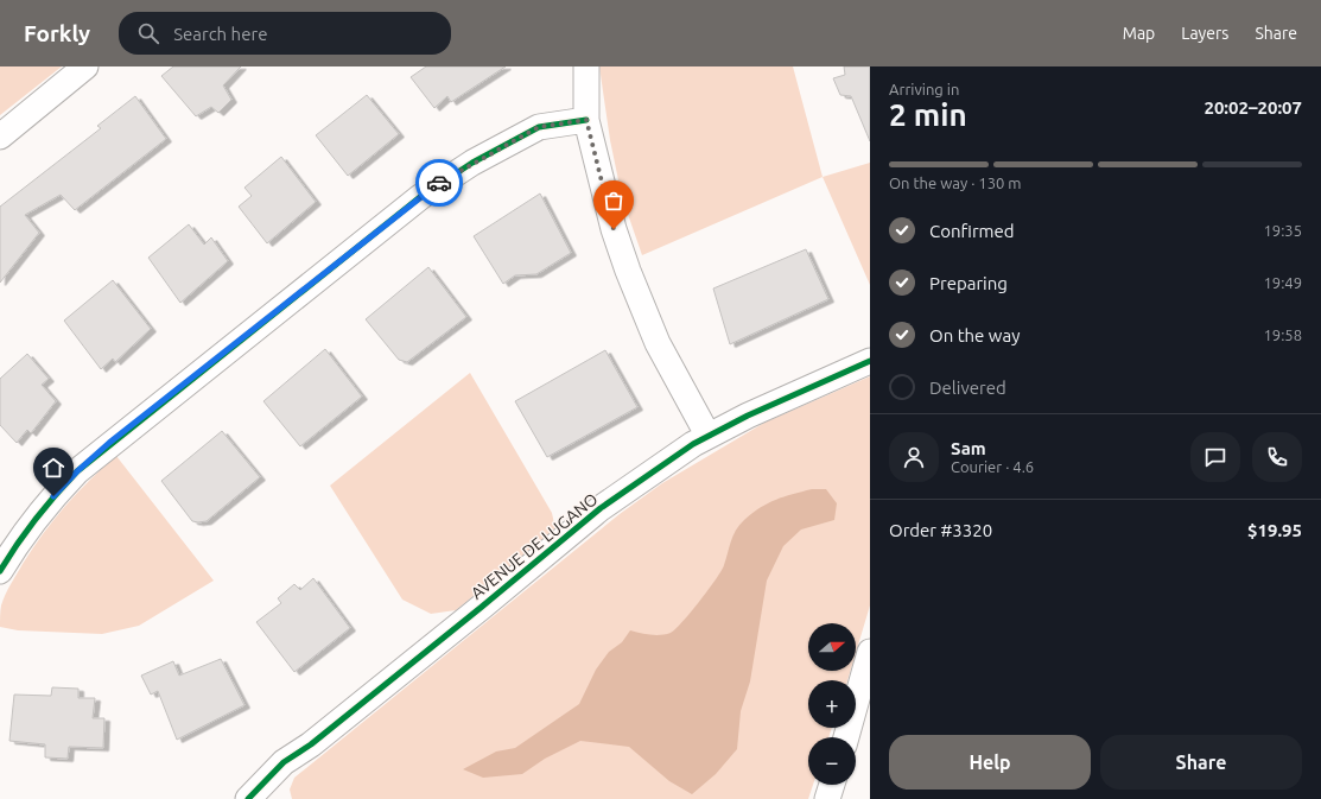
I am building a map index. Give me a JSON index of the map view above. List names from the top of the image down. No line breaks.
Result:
{"streets":{"street":["AVENUE DE LUGANO"]},"north":"right","page":{"header":"Forkly","search":"Search here","nav":["Map","Layers","Share"],"heading":["2 min","Arriving in","20:02–20:07"],"panel":["Sam","Courier · 4.6","Order #3320","$19.95"],"bar":"On the way · 130 m","list":[["Confirmed","19:35"],["Preparing","19:49"],["On the way","19:58"],"Delivered"],"map_buttons":["+","−"],"buttons":["Help","Share"]}}
